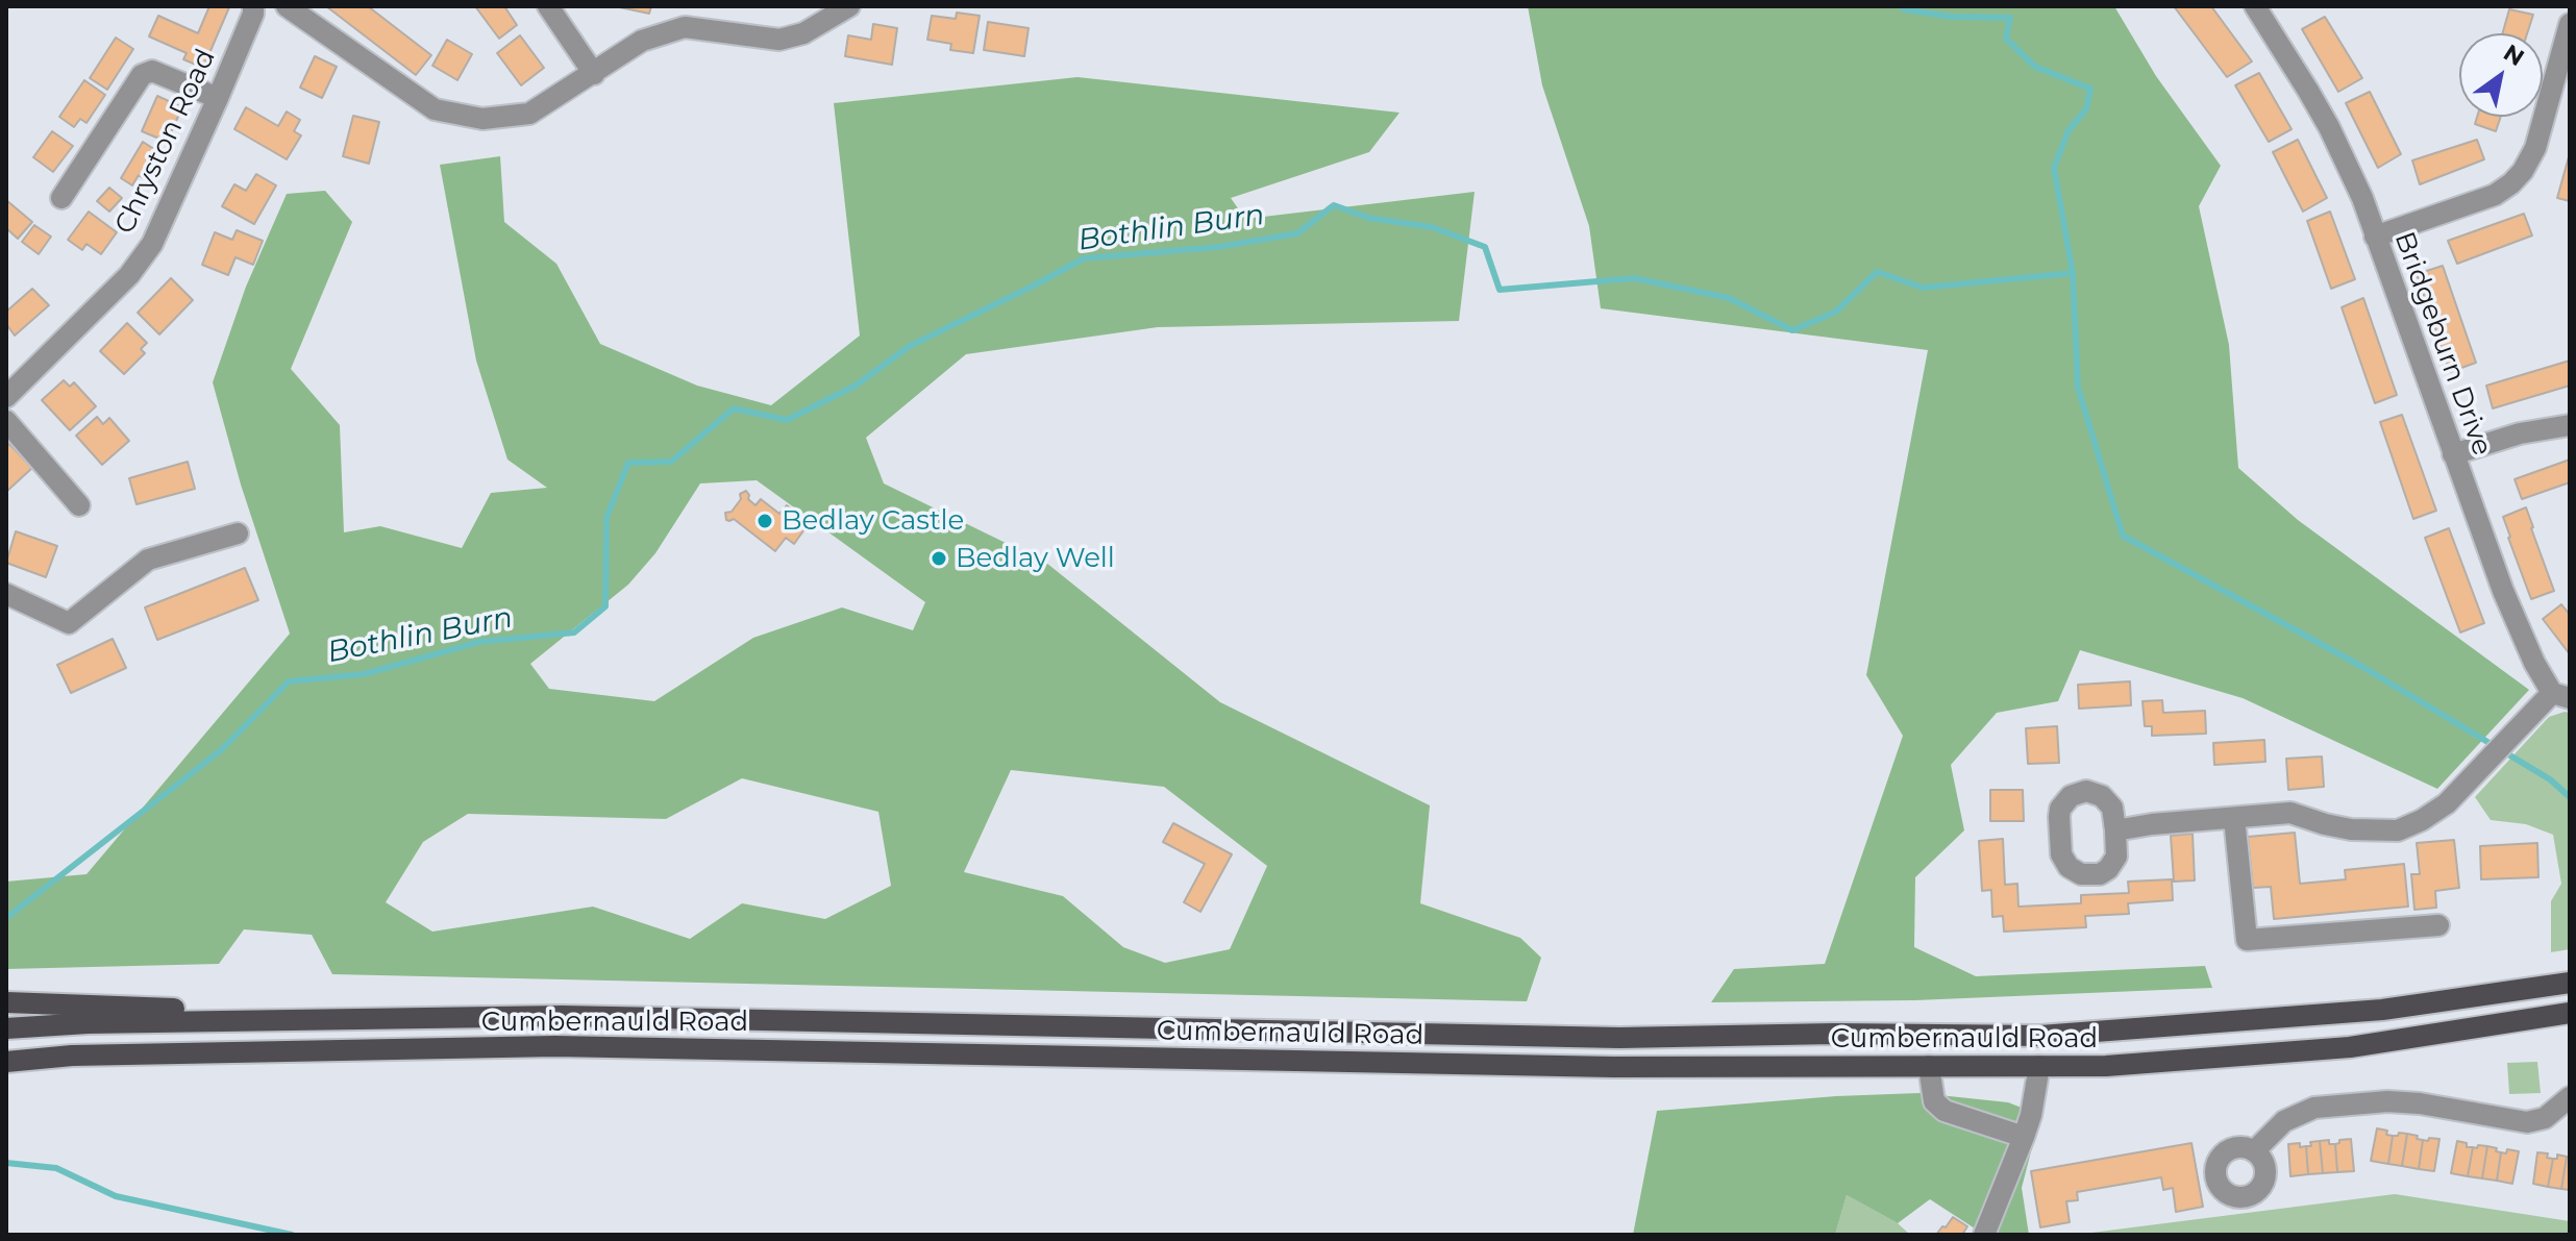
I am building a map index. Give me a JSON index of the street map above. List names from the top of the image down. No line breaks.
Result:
{"streets":{"main road":["Cumbernauld Road"],"street":["Chryston Road","Bridgeburn Drive"]},"water":["Bothlin Burn"],"places":["Bedlay Castle","Bedlay Well"],"north":"top right"}
